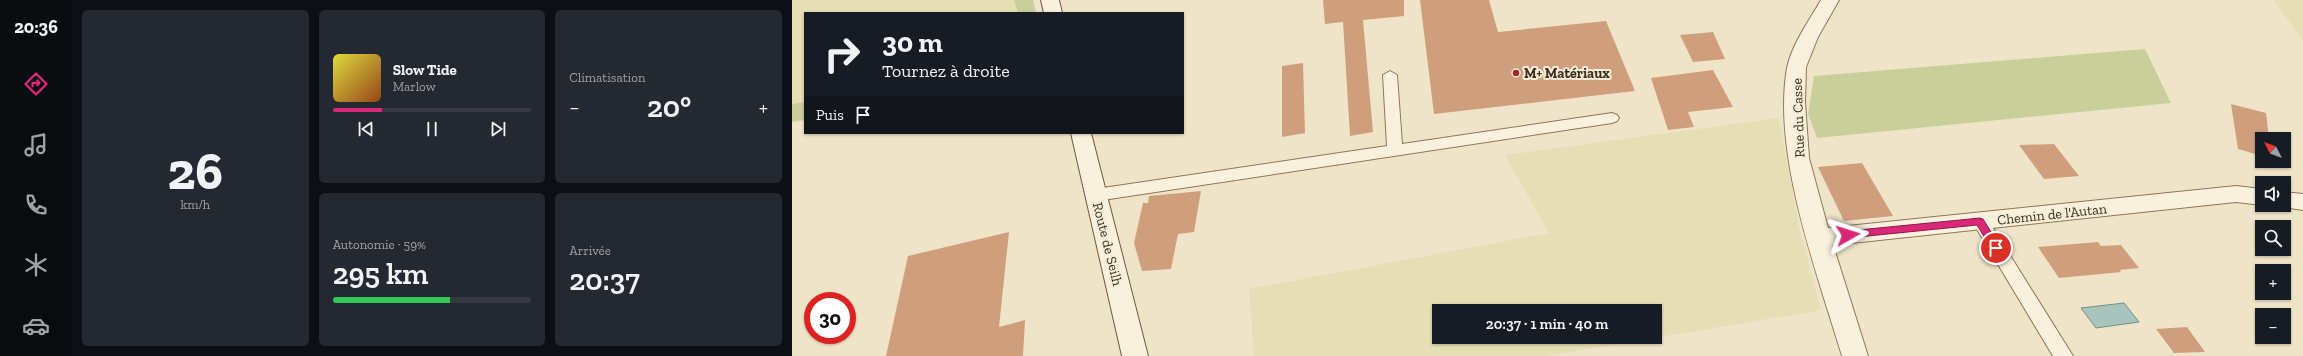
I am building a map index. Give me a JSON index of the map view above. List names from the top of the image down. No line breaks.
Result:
{"streets":{"street":["Rue du Casse","Chemin de l'Autan","Route de Seilh"]},"crossings":[["Rue du Casse","Chemin de l'Autan"]],"places":["M+ Matériaux"],"north":"top left","page":{"tabs":"20:36","tile":[["26","km/h"],"Climatisation",["Autonomie · 59%","295 km"],["Arrivée","20:37"]],"turn":["30 m","Tournez à droite"],"song":["Slow Tide","Marlow"],"heat":["−","20°","+"],"then":"Puis","map_buttons":["+","−"],"limit":"30","trip":"20:37 · 1 min · 40 m"}}
